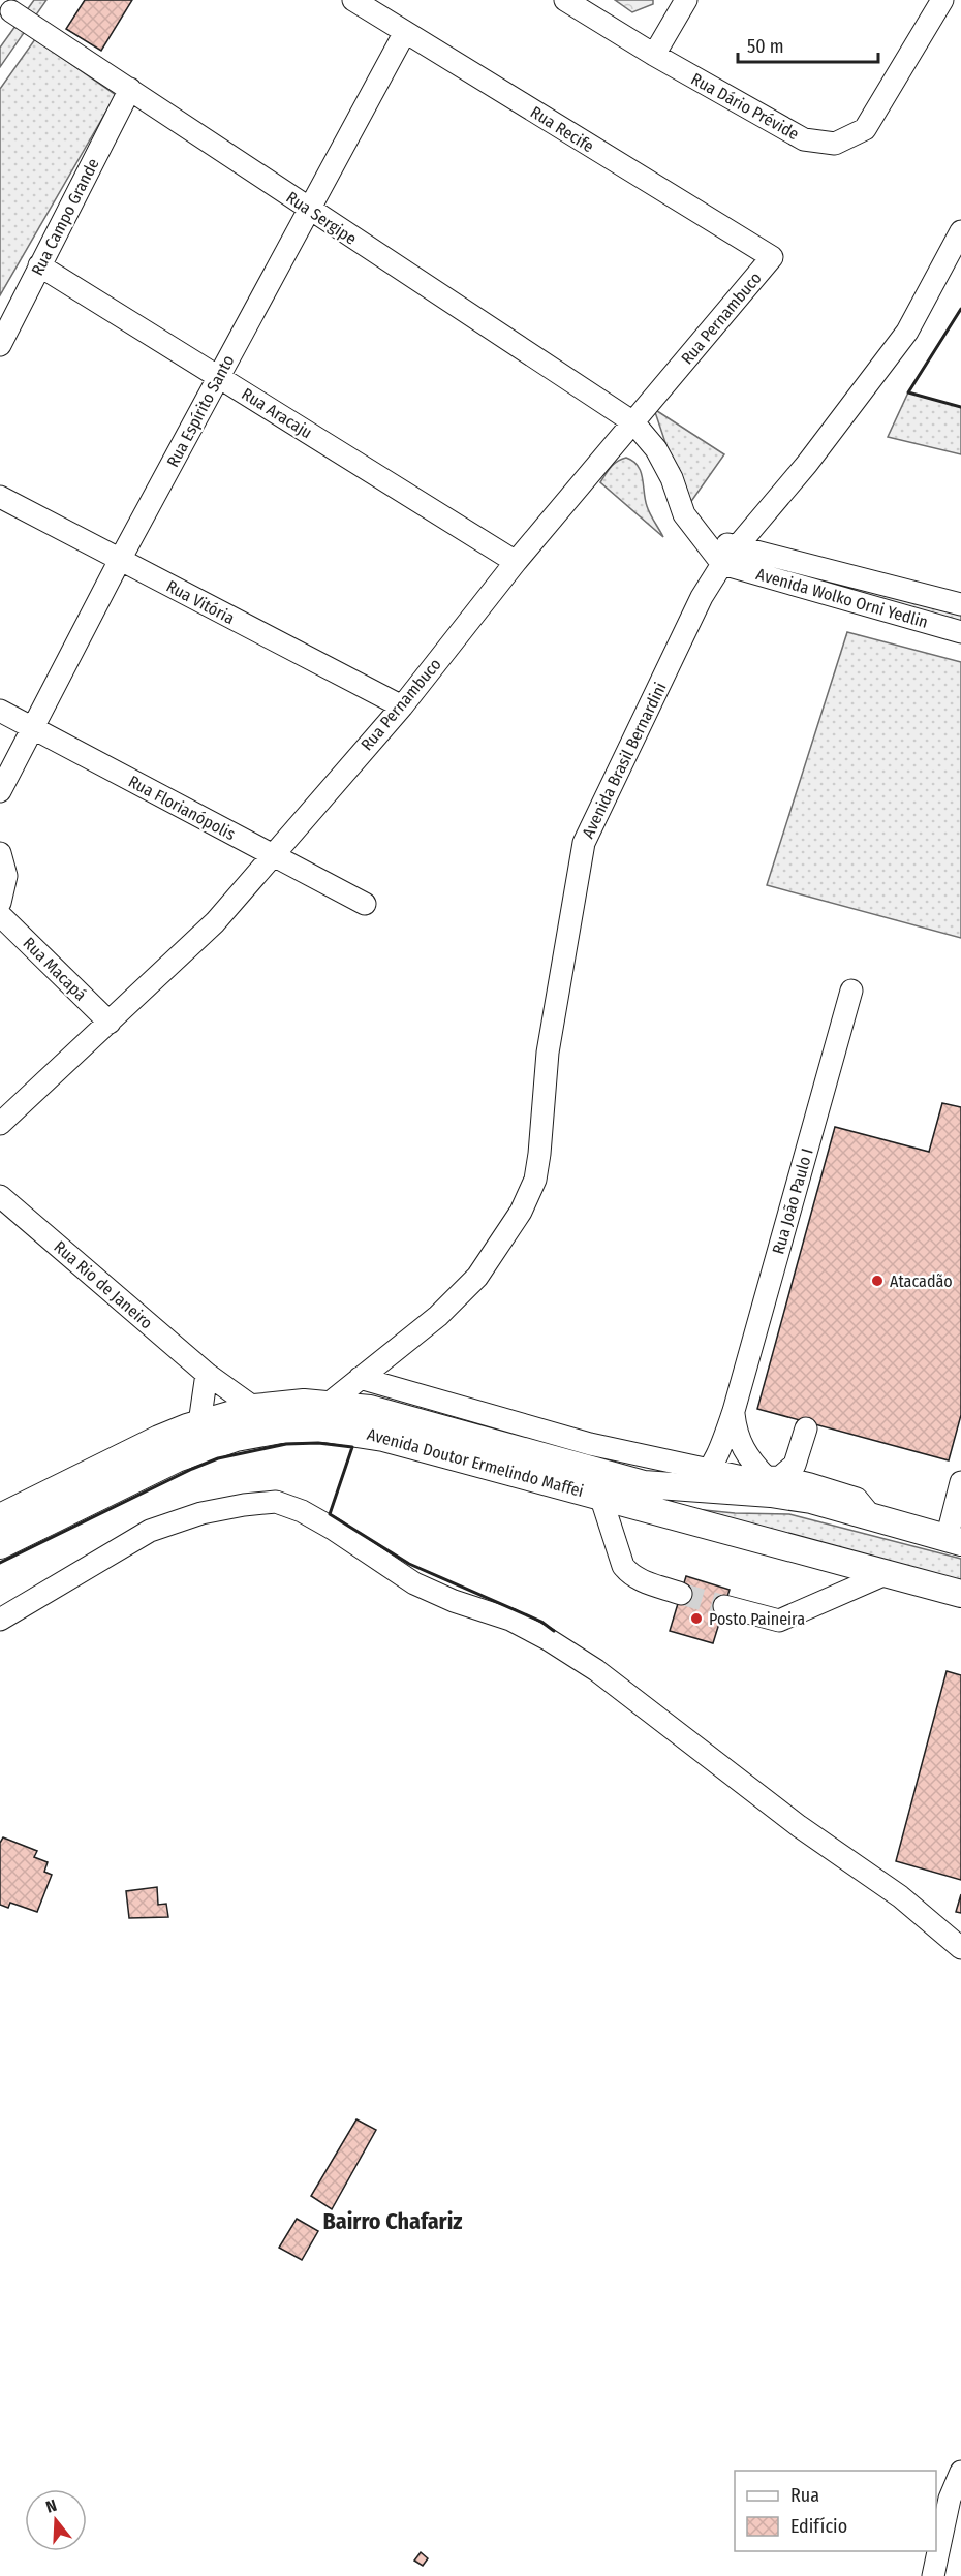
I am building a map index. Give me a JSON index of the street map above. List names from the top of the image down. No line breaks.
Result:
{"streets":{"main road":["Avenida Doutor Ermelindo Maffei"],"street":["Rua Dário Prévide","Rua Recife","Rua Campo Grande","Rua Sergipe","Rua Pernambuco","Rua Espírito Santo","Rua Aracaju","Avenida Wolko Orni Yedlin","Rua Vitória","Avenida Brasil Bernardini","Rua Florianópolis","Rua Macapá","Rua João Paulo I","Rua Rio de Janeiro"]},"crossings":[["Rua Recife","Rua Pernambuco"],["Rua Recife","Rua Espírito Santo"],["Rua Campo Grande","Rua Sergipe"],["Rua Campo Grande","Rua Aracaju"],["Rua Sergipe","Rua Pernambuco"],["Rua Sergipe","Rua Espírito Santo"],["Rua Sergipe","Avenida Wolko Orni Yedlin"],["Rua Sergipe","Avenida Brasil Bernardini"],["Rua Pernambuco","Rua Aracaju"],["Rua Pernambuco","Rua Vitória"],["Rua Pernambuco","Rua Florianópolis"],["Rua Pernambuco","Rua Macapá"],["Rua Espírito Santo","Rua Aracaju"],["Rua Espírito Santo","Rua Vitória"],["Rua Espírito Santo","Rua Florianópolis"],["Avenida Wolko Orni Yedlin","Avenida Brasil Bernardini"],["Avenida Brasil Bernardini","Avenida Doutor Ermelindo Maffei"],["Rua João Paulo I","Avenida Doutor Ermelindo Maffei"],["Rua Rio de Janeiro","Avenida Doutor Ermelindo Maffei"]],"districts":["Bairro Chafariz"],"places":["Atacadão","Posto Paineira"],"legend":["Rua","Edifício"],"scale_bar":"50 m","north":"top"}
